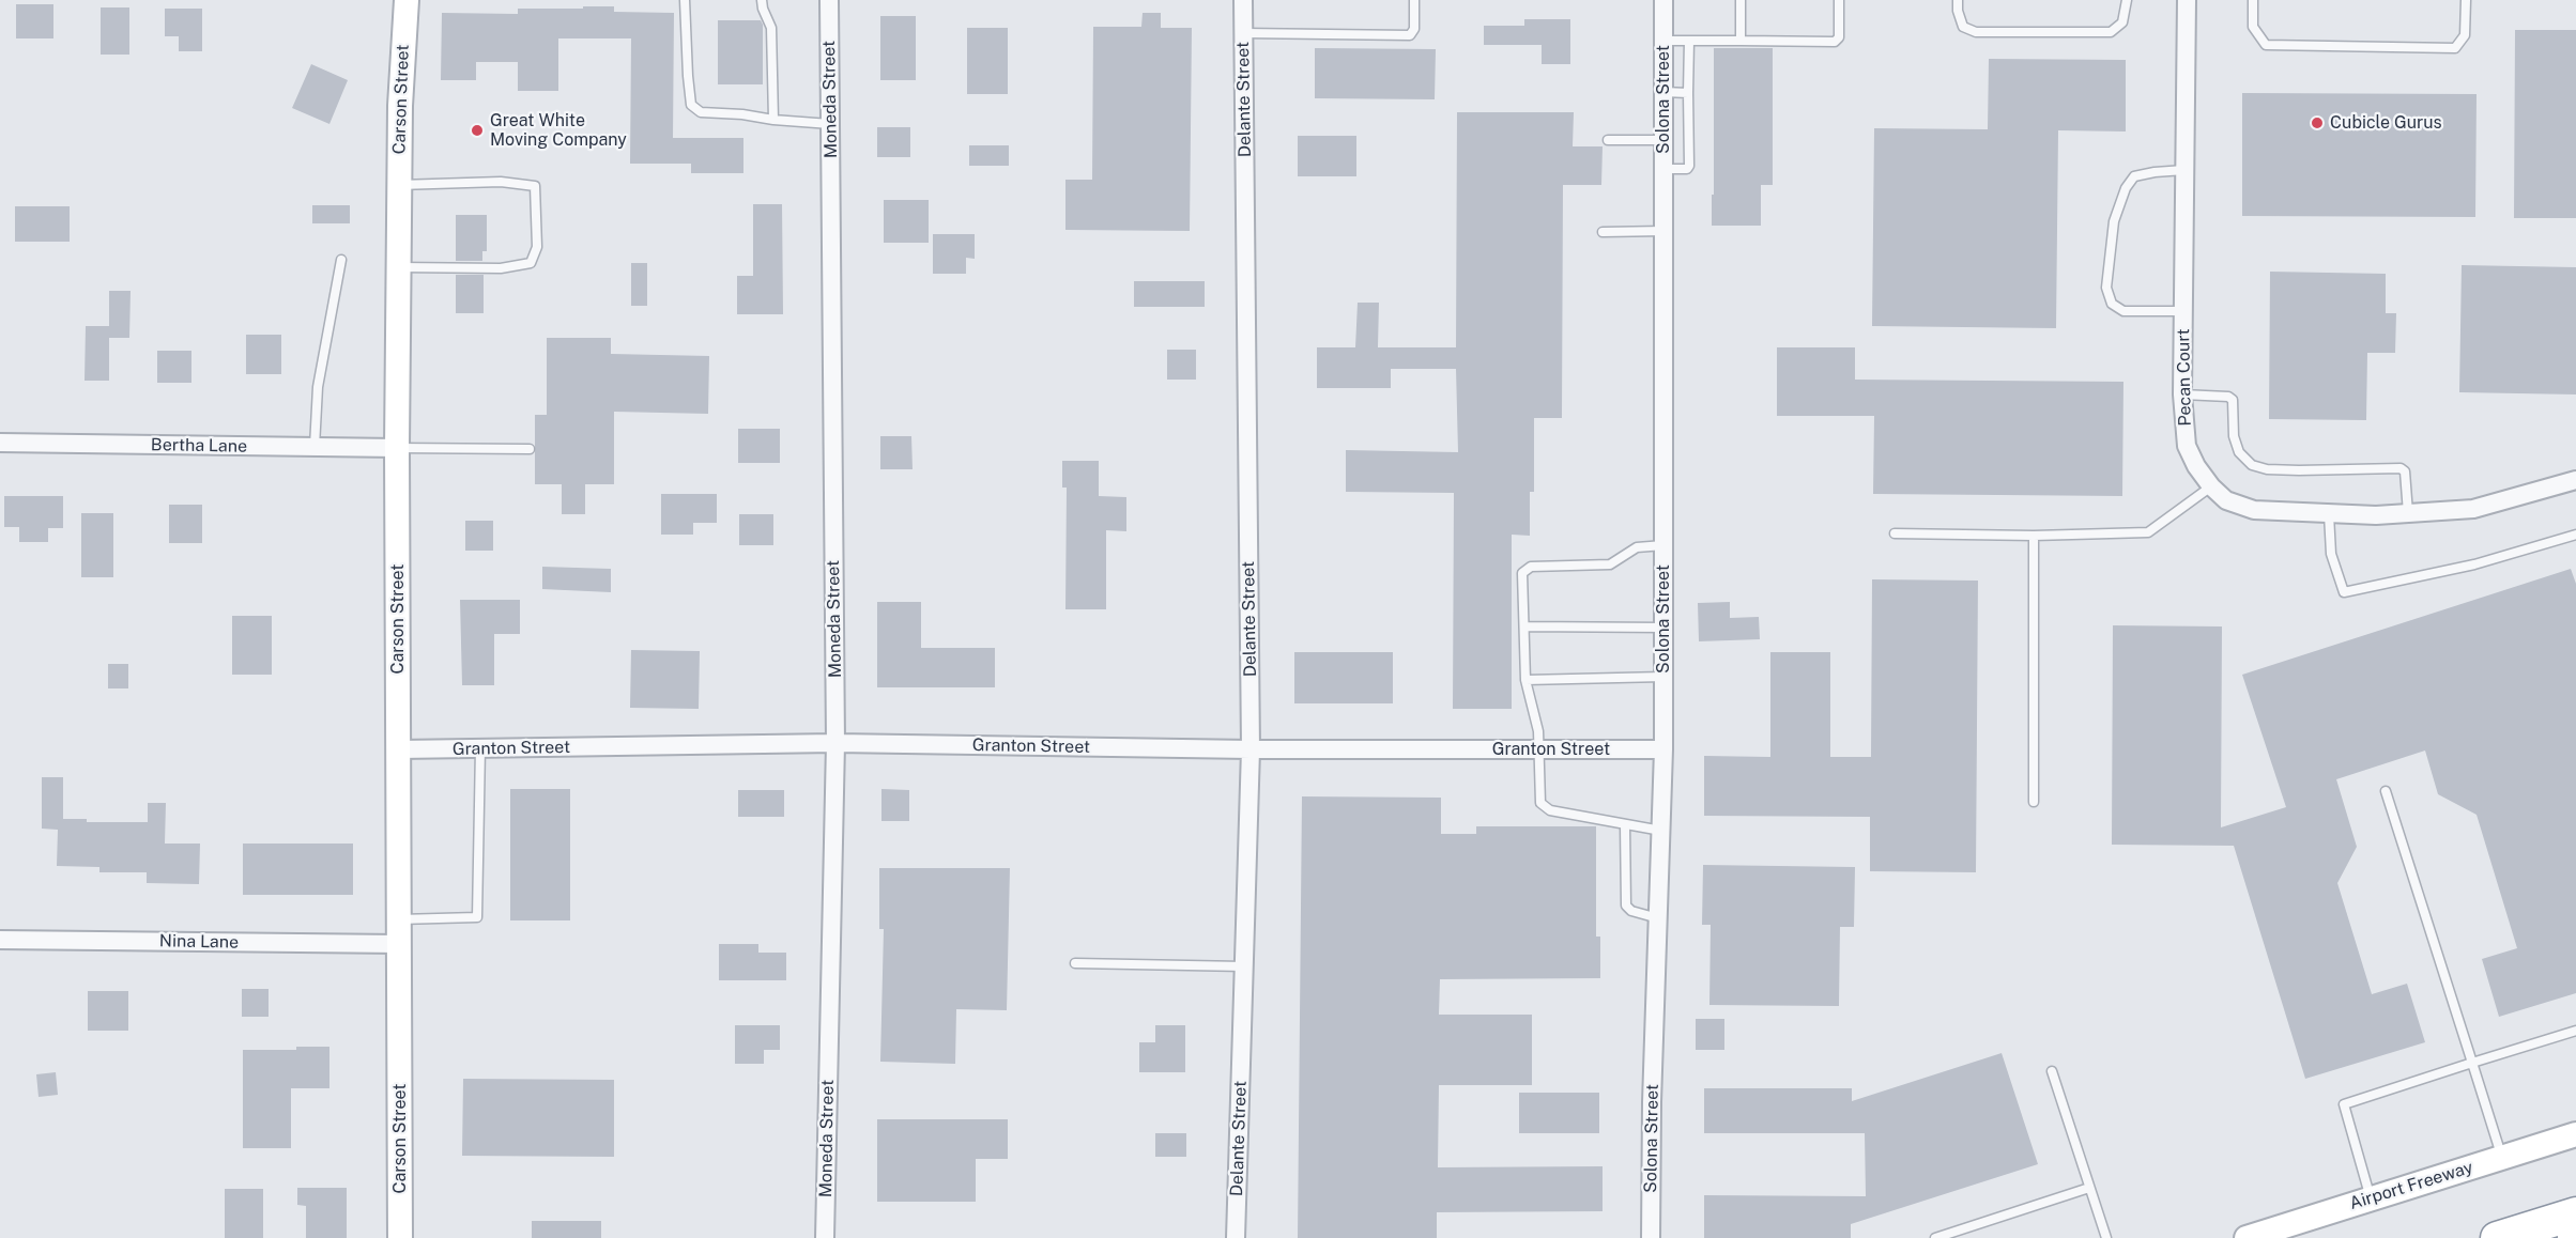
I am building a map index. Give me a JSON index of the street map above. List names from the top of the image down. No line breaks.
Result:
{"streets":{"street":["Carson Street","Moneda Street","Delante Street","Solona Street","Pecan Court","Bertha Lane","Granton Street","Nina Lane","Airport Freeway"]},"crossings":[["Carson Street","Bertha Lane"],["Carson Street","Granton Street"],["Carson Street","Nina Lane"],["Moneda Street","Granton Street"],["Delante Street","Granton Street"],["Solona Street","Granton Street"]],"places":["Cubicle Gurus","Great White Moving Company"]}
